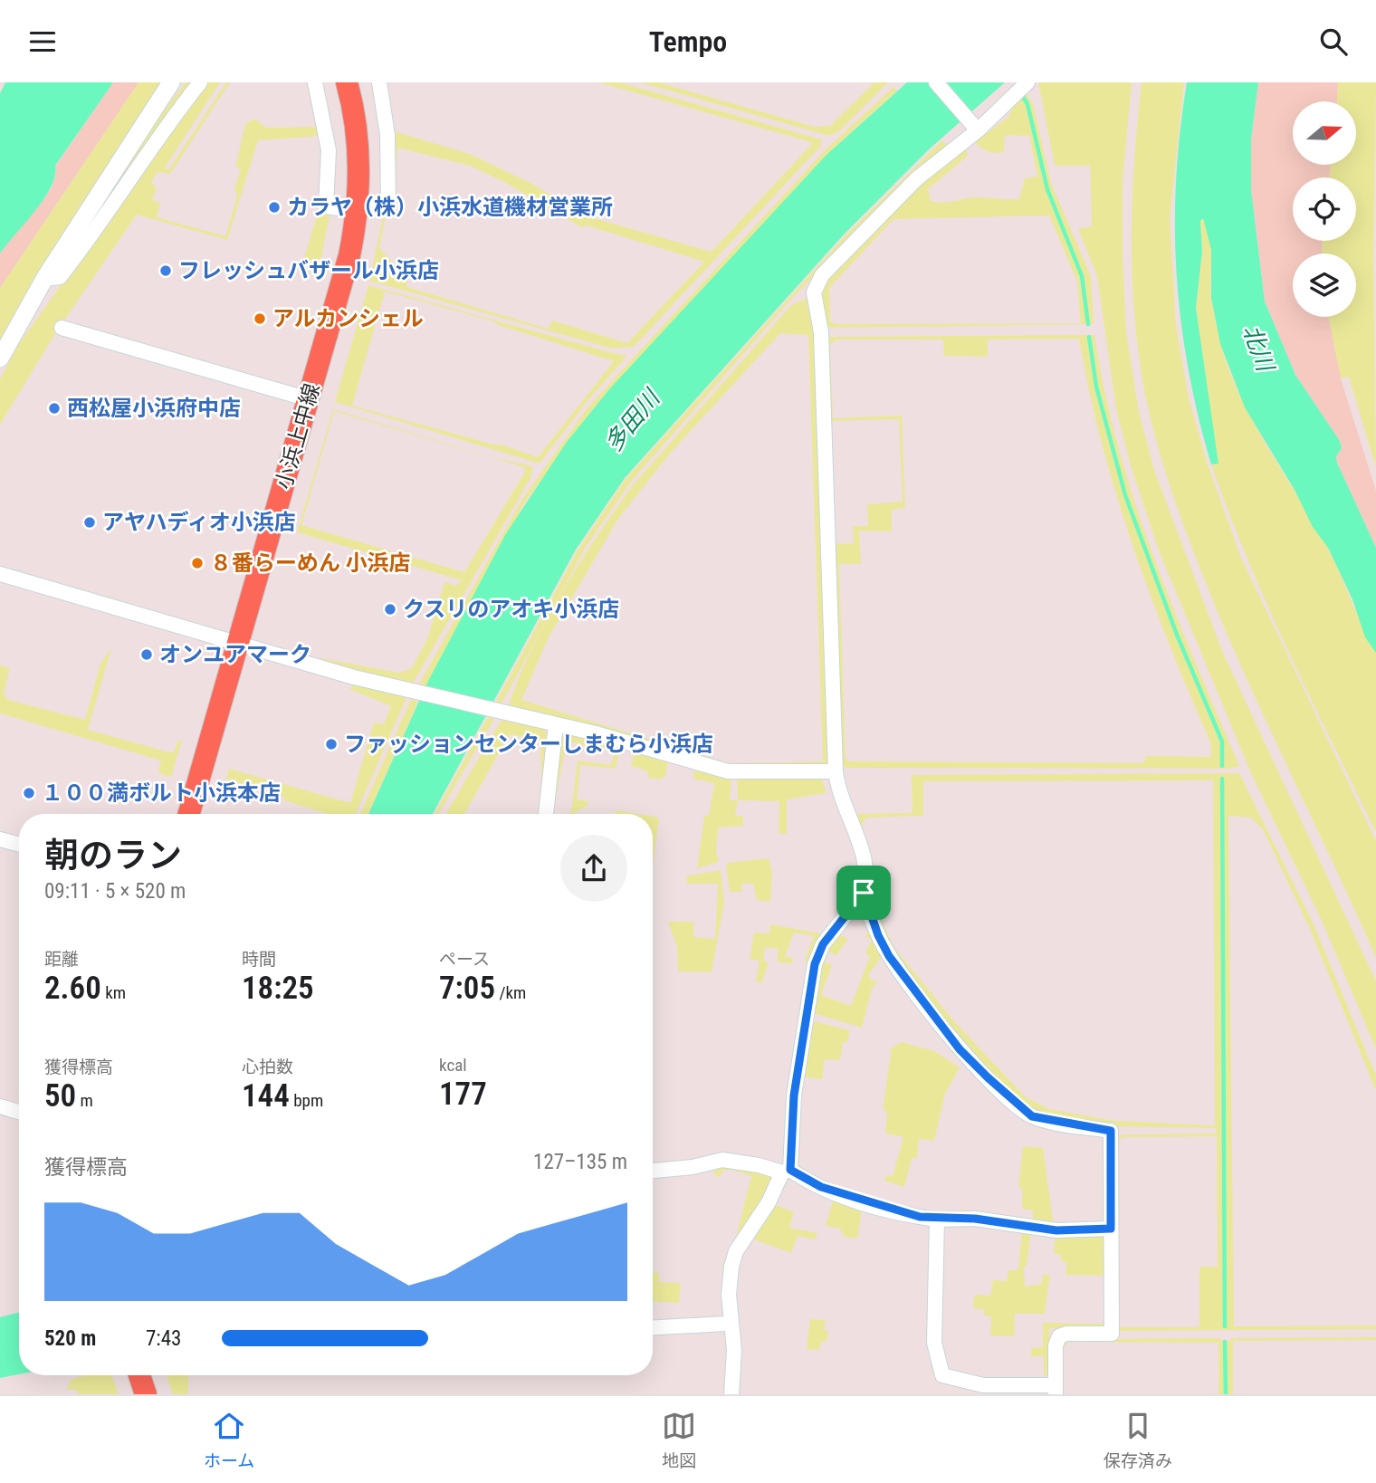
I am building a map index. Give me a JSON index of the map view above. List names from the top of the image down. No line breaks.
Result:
{"streets":{"main road":["小浜上中線"]},"water":["北川","多田川"],"places":["カラヤ（株）小浜水道機材営業所","フレッシュバザール小浜店","アルカンシェル","西松屋小浜府中店","アヤハディオ小浜店","８番らーめん 小浜店","クスリのアオキ小浜店","オンユアマーク","ファッションセンターしまむら小浜店","１００満ボルト小浜本店"],"north":"right","page":{"header":"Tempo","heading":["朝のラン","09:11 · 5 × 520 m"],"stats":[["距離","2.60 km"],["時間","18:25"],["ペース","7:05 /km"],["獲得標高","50 m"],["心拍数","144 bpm"],["kcal","177"]],"chart":["獲得標高","127–135 m"],"list":[{"name":"520 m","note":"7:43"}],"tabs":["ホーム","地図","保存済み"]}}
